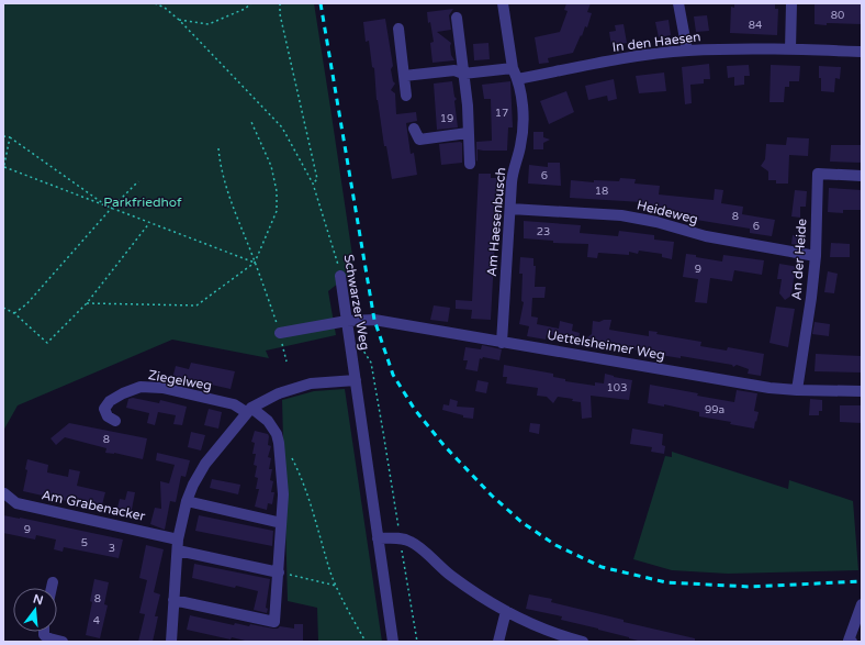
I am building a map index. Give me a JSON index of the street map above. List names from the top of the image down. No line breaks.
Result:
{"streets":{"street":["In den Haesen","Heideweg","Am Haesenbusch","An der Heide","Schwarzer Weg","Uettelsheimer Weg","Ziegelweg","Am Grabenacker"]},"crossings":[["In den Haesen","Am Haesenbusch"],["Heideweg","Am Haesenbusch"],["Heideweg","An der Heide"],["Am Haesenbusch","Uettelsheimer Weg"],["An der Heide","Uettelsheimer Weg"],["Schwarzer Weg","Uettelsheimer Weg"]],"parks":["Parkfriedhof"],"house_numbers":["80","84","17","19","6","18","8","6","23","9","103","99a","8","9","5","3","8","4"],"north":"top"}
